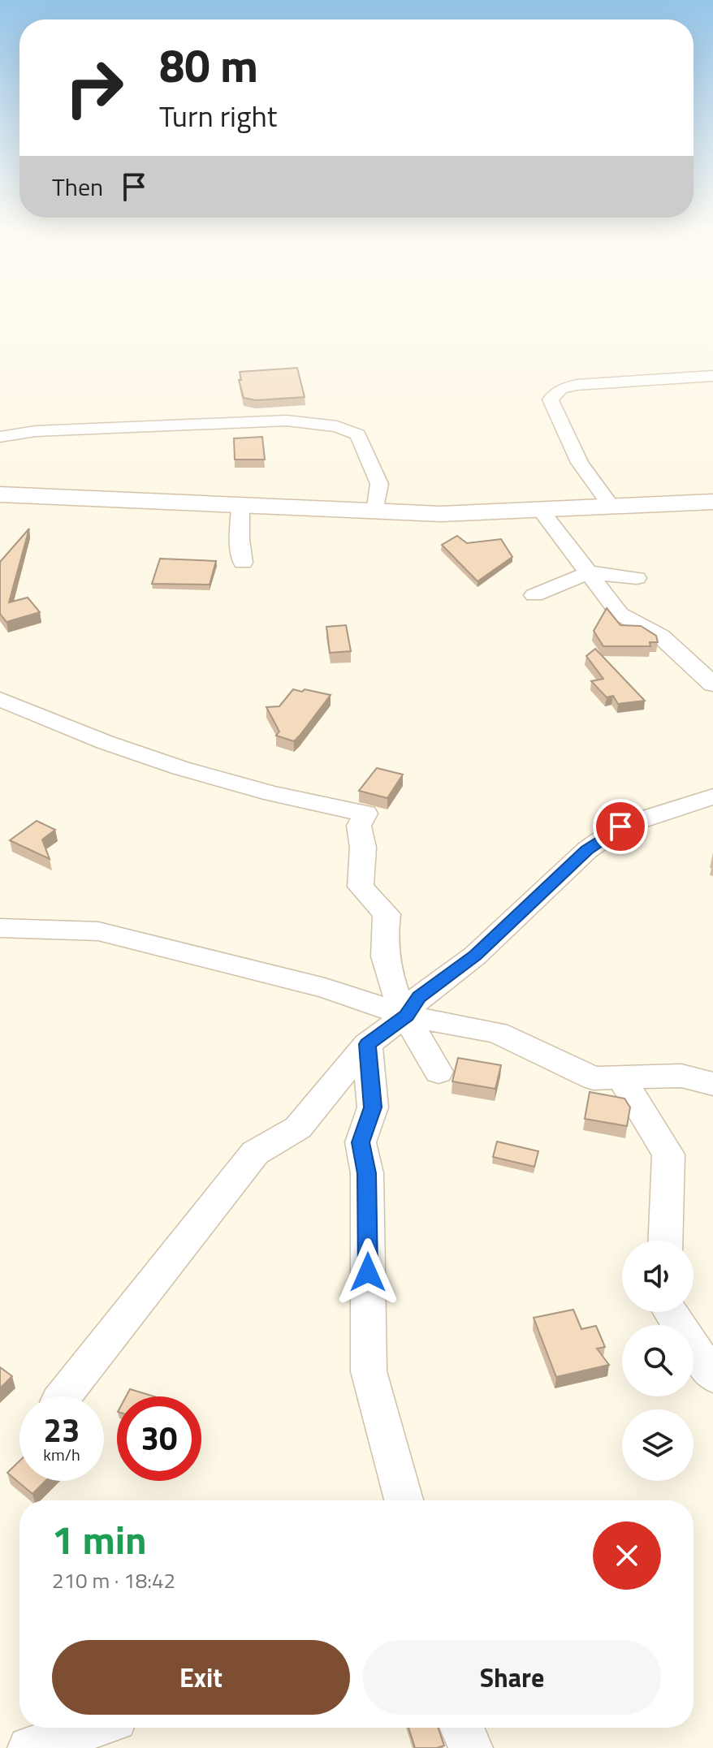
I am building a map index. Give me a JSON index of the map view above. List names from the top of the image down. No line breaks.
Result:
{"page":{"turn":["80 m","Turn right"],"then":"Then","speed":"23 km/h","limit":"30","heading":["1 min","210 m · 18:42"],"buttons":["Exit","Share"]}}
